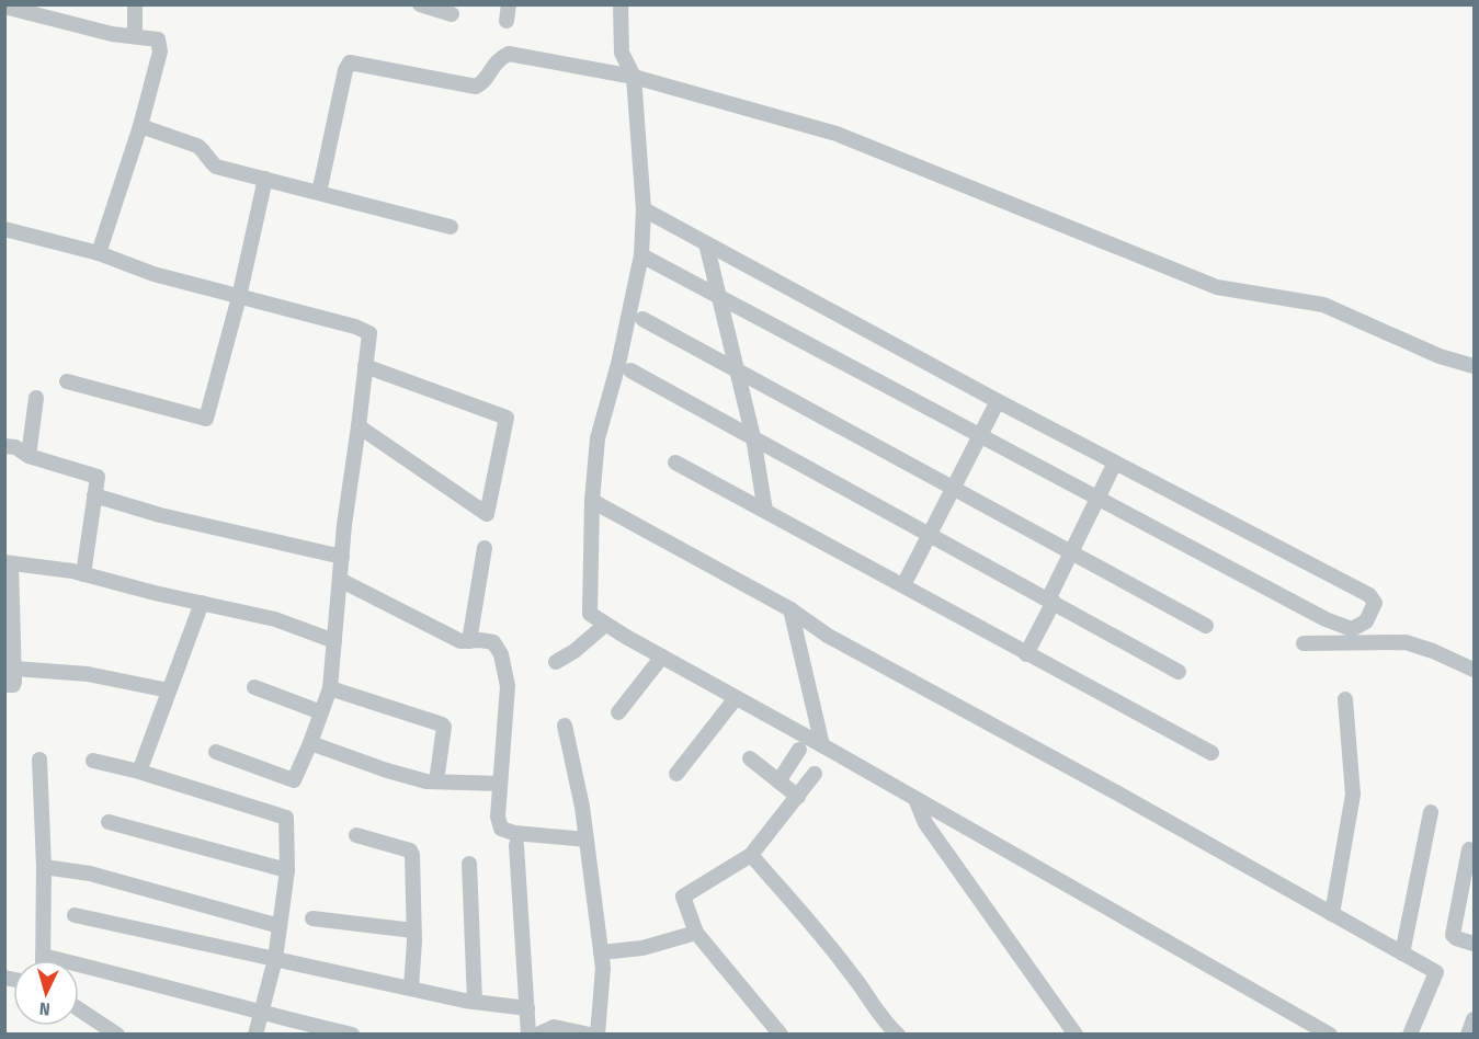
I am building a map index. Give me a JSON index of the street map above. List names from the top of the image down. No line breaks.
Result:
{"north":"bottom"}
